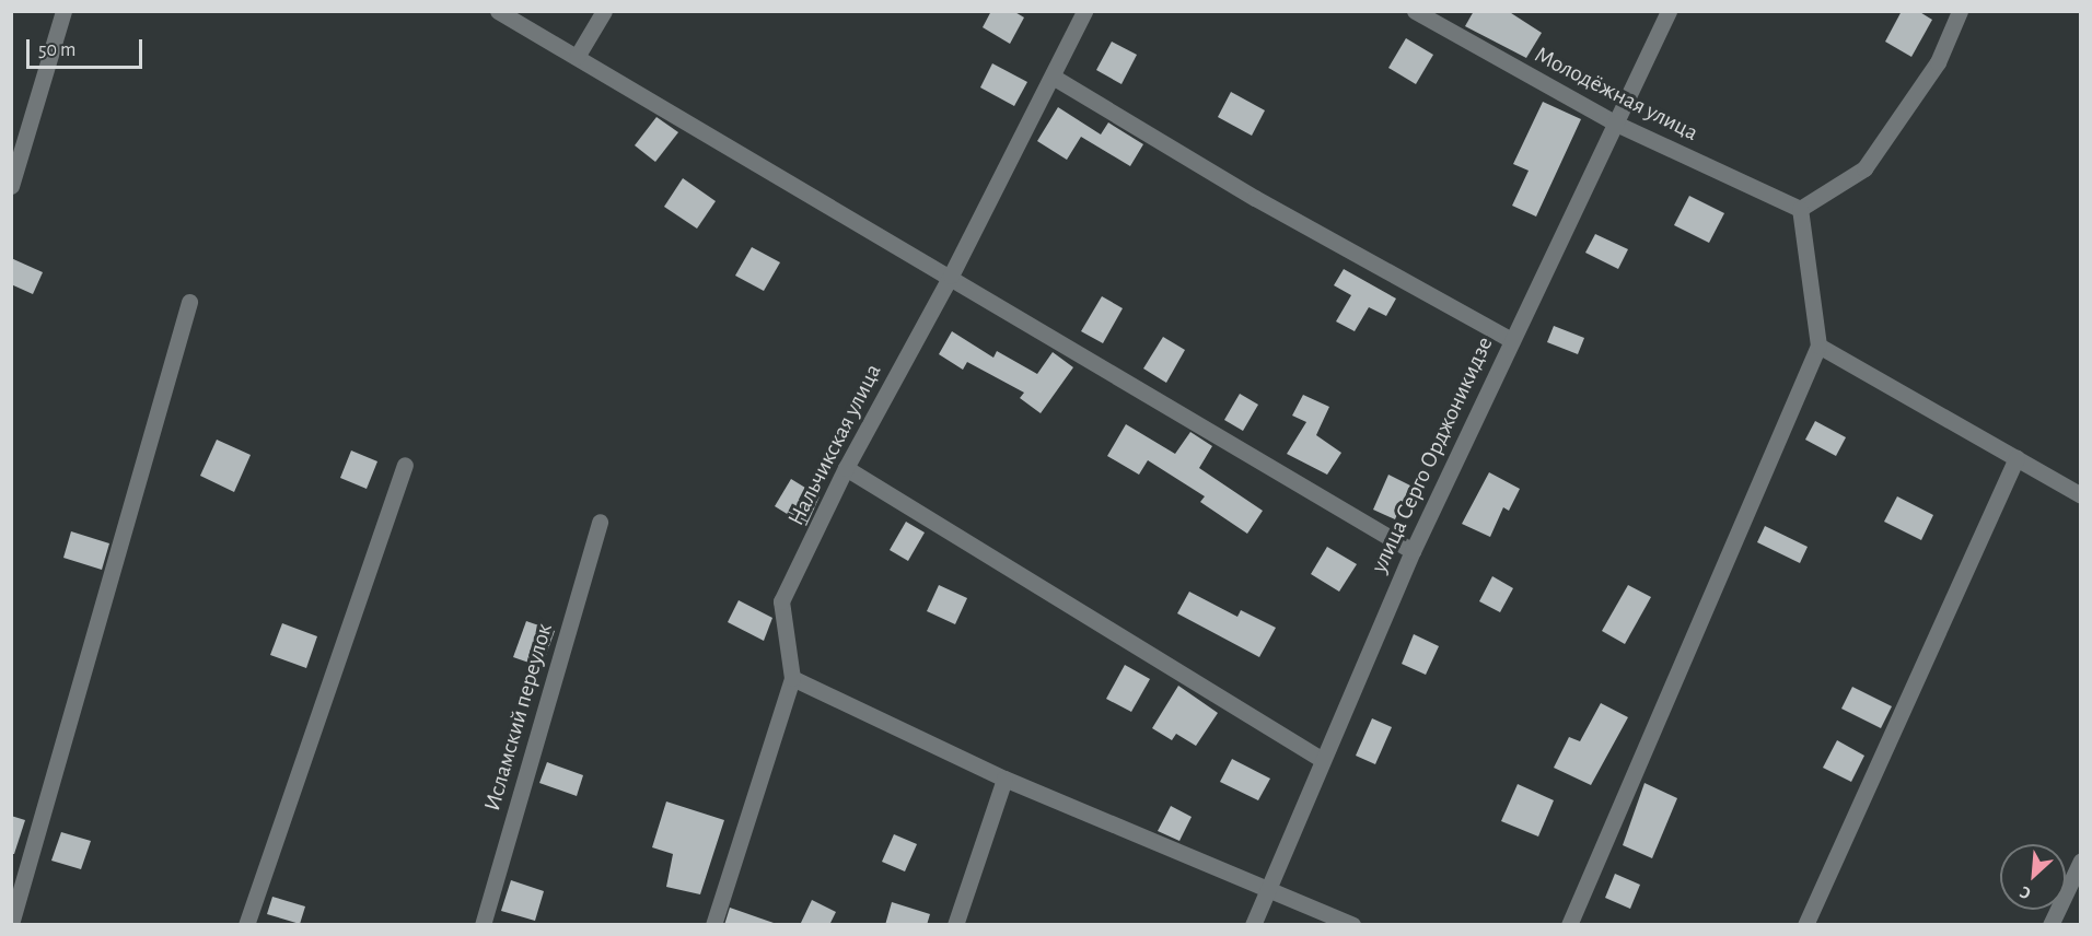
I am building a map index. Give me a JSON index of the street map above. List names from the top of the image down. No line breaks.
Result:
{"streets":{"street":["Молодёжная улица","Нальчикская улица","улица Серго Орджоникидзе","Исламский переулок"]},"crossings":[["Молодёжная улица","улица Серго Орджоникидзе"]],"scale_bar":"50 m","north":"bottom left"}
